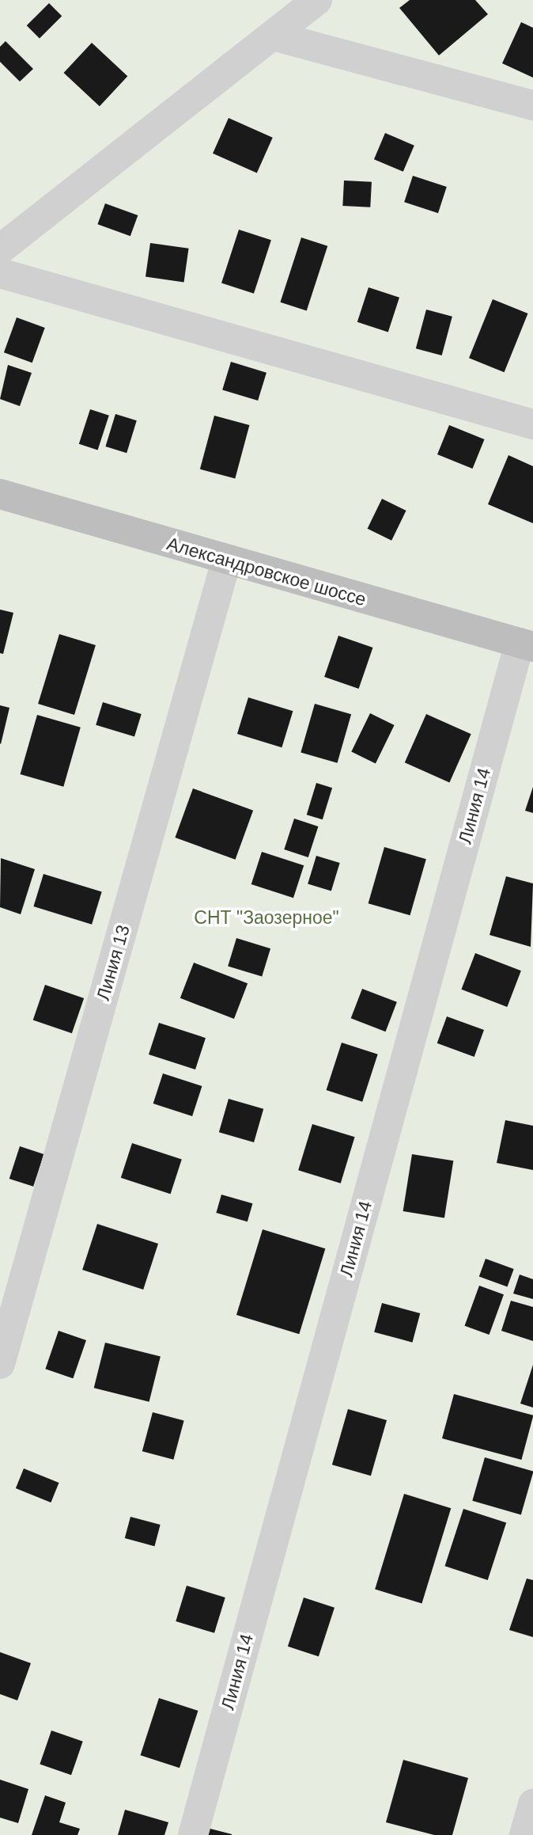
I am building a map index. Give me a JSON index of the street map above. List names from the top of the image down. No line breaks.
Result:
{"streets":{"street":["Александровское шоссе","Линия 14","Линия 13"]},"crossings":[["Александровское шоссе","Линия 14"],["Александровское шоссе","Линия 13"]],"parks":["СНТ \"Заозерное\""]}
